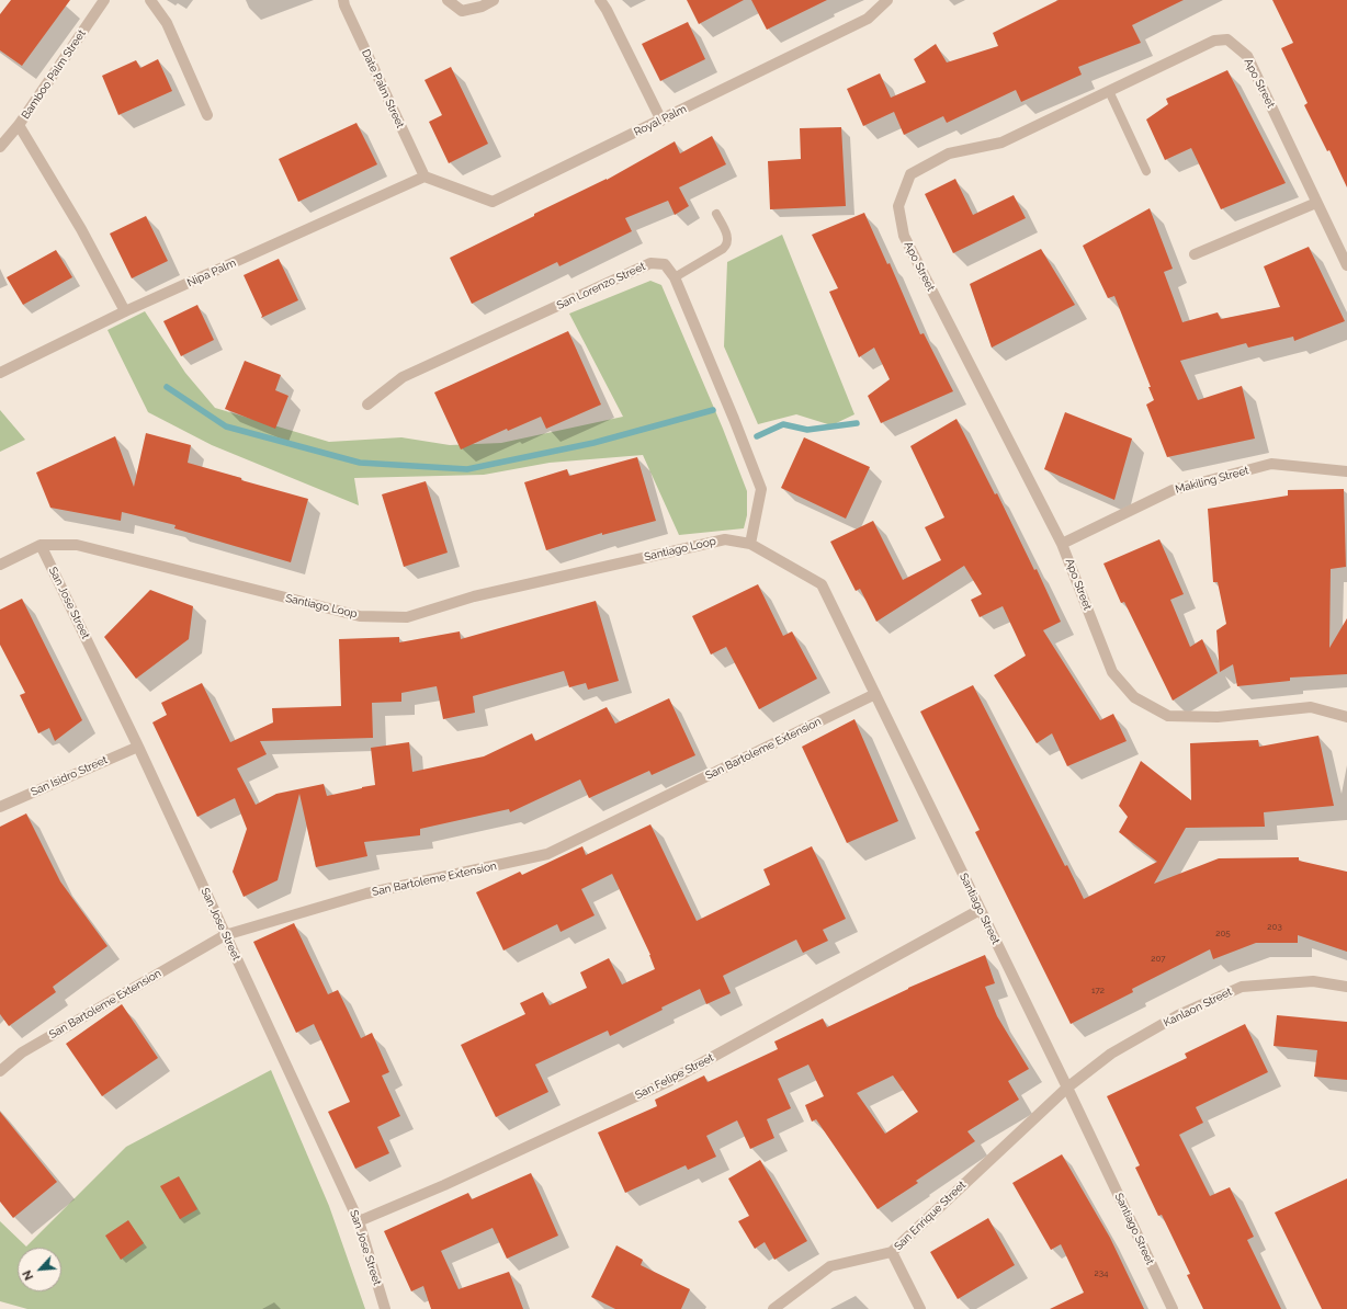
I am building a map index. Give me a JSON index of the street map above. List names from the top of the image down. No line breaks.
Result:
{"streets":{"street":["Bamboo Palm Street","Apo Street","Date Palm Street","Royal Palm","Nipa Palm","San Lorenzo Street","Makiling Street","Santiago Loop","San Jose Street","San Bartoleme Extension","San Isidro Street","Santiago Street","Kanlaon Street","San Felipe Street","San Enrique Street"]},"crossings":[["Apo Street","Makiling Street"],["Date Palm Street","Royal Palm"],["Date Palm Street","Nipa Palm"],["Royal Palm","Nipa Palm"],["San Lorenzo Street","Santiago Loop"],["San Lorenzo Street","Santiago Street"],["Santiago Loop","San Jose Street"],["Santiago Loop","Santiago Street"],["San Jose Street","San Bartoleme Extension"],["San Jose Street","San Isidro Street"],["San Jose Street","San Felipe Street"],["San Bartoleme Extension","Santiago Street"],["Santiago Street","Kanlaon Street"],["Santiago Street","San Felipe Street"],["Santiago Street","San Enrique Street"],["Kanlaon Street","San Enrique Street"]],"house_numbers":["203","205","207","172","234"],"north":"bottom left"}
